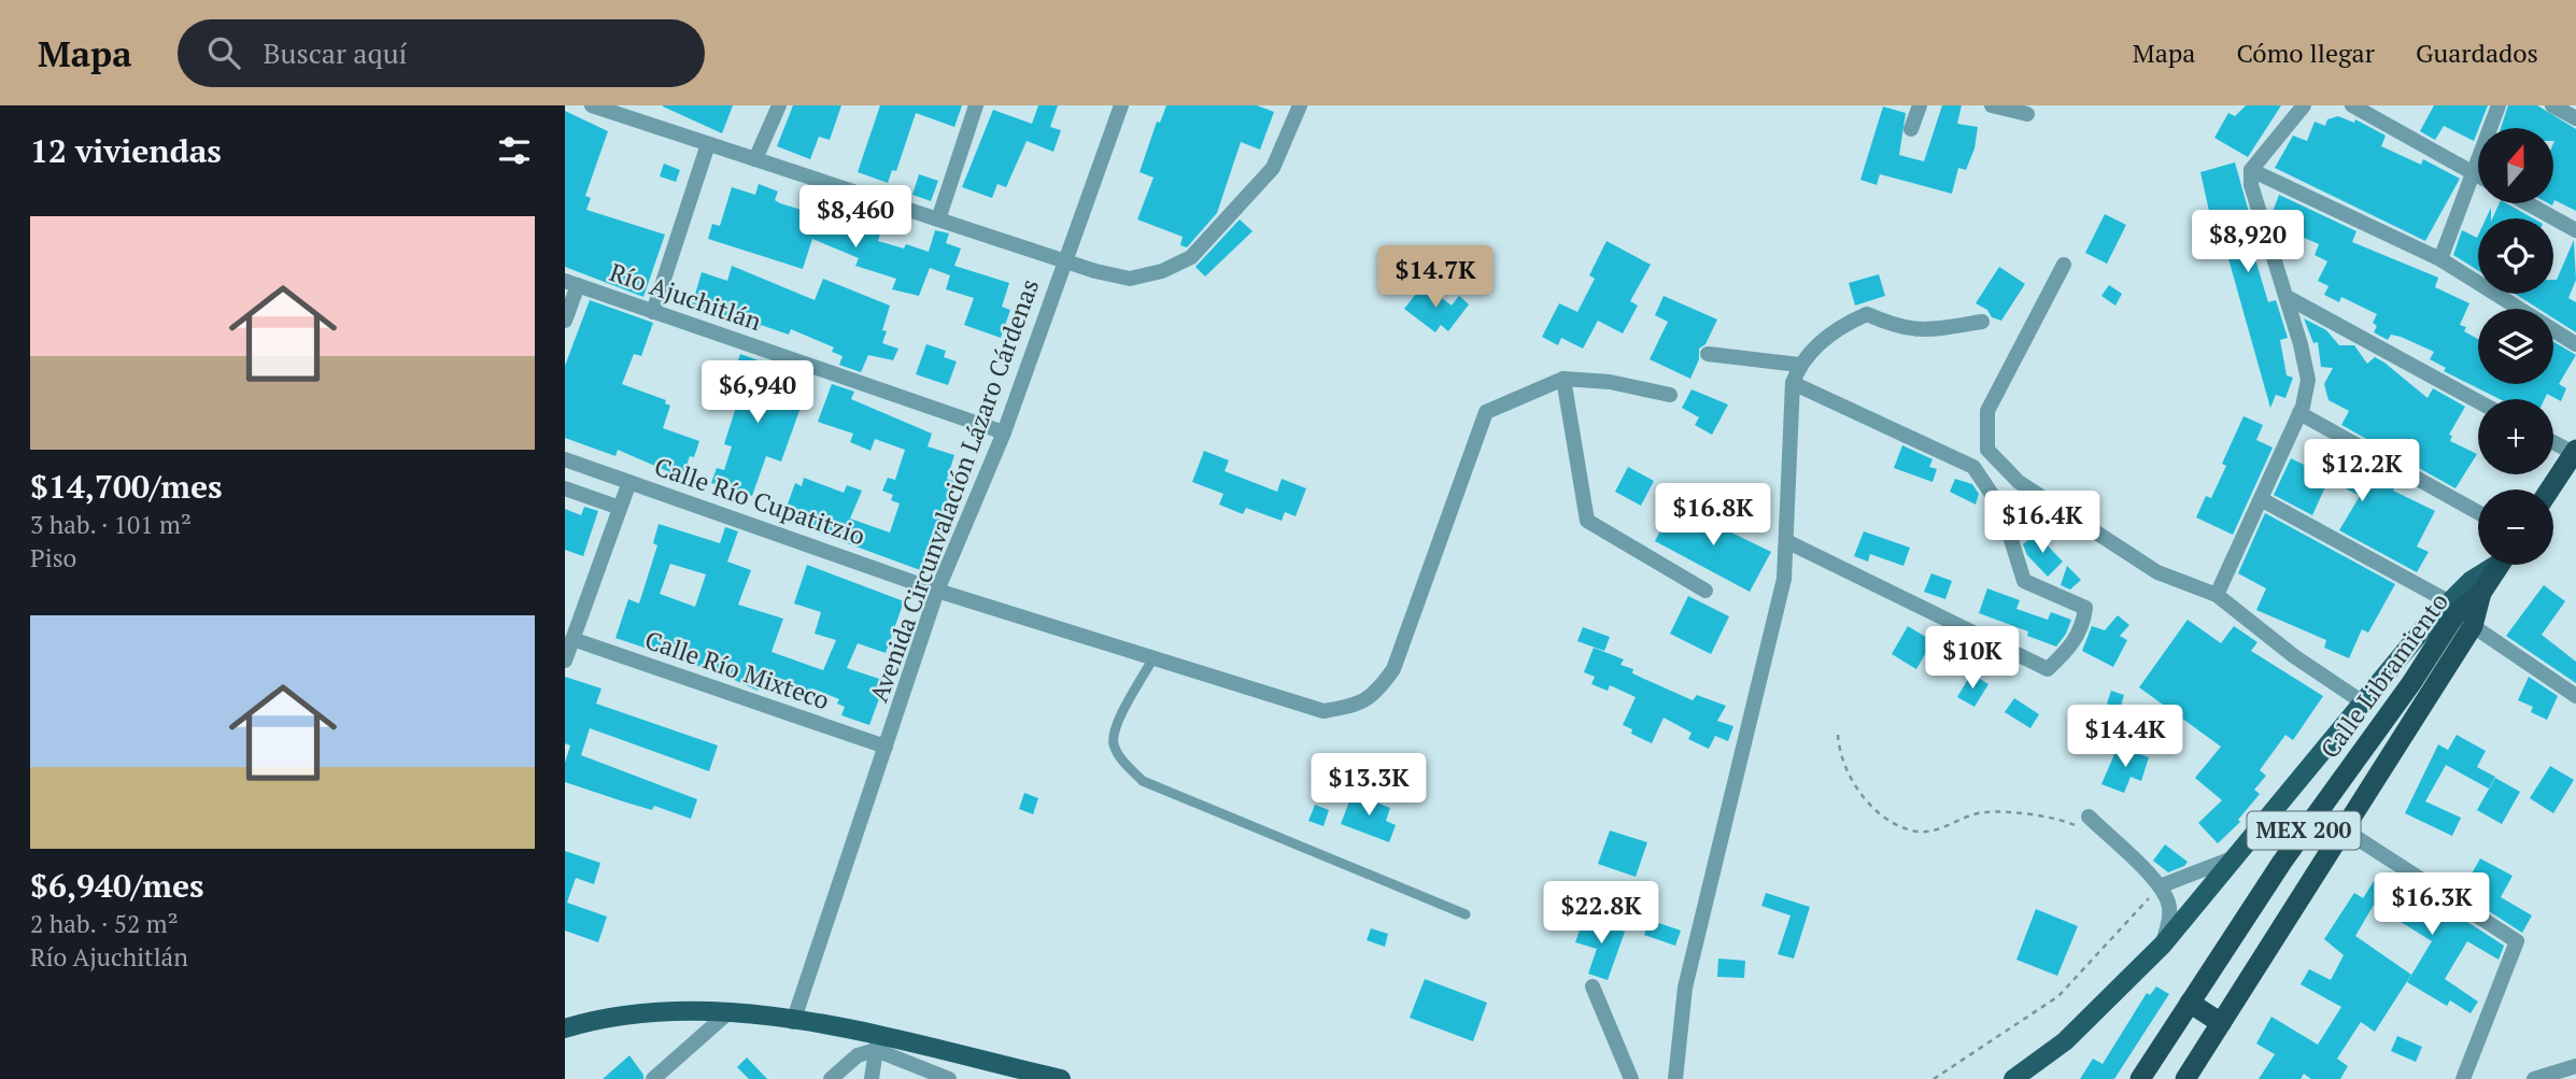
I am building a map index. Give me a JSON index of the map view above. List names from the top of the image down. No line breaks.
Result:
{"streets":{"highway":["Calle Libramiento","MEX 200"],"street":["Río Ajuchitlán","Avenida Circunvalación Lázaro Cárdenas","Calle Río Cupatitzio","Calle Río Mixteco"]},"crossings":[["Río Ajuchitlán","Avenida Circunvalación Lázaro Cárdenas"],["Avenida Circunvalación Lázaro Cárdenas","Calle Río Cupatitzio"],["Avenida Circunvalación Lázaro Cárdenas","Calle Río Mixteco"]],"north":"top","page":{"header":"Mapa","search":"Buscar aquí","nav":["Mapa","Cómo llegar","Guardados"],"heading":"12 viviendas","map_buttons":["+","−"],"price":["$8,460","$8,920","$14.7K","$6,940","$12.2K","$16.8K","$16.4K","$10K","$14.4K","$13.3K","$16.3K","$22.8K"],"list":[{"name":"$14,700/mes","note":"3 hab. · 101 m² · Piso"},{"name":"$6,940/mes","note":"2 hab. · 52 m² · Río Ajuchitlán"}]}}
